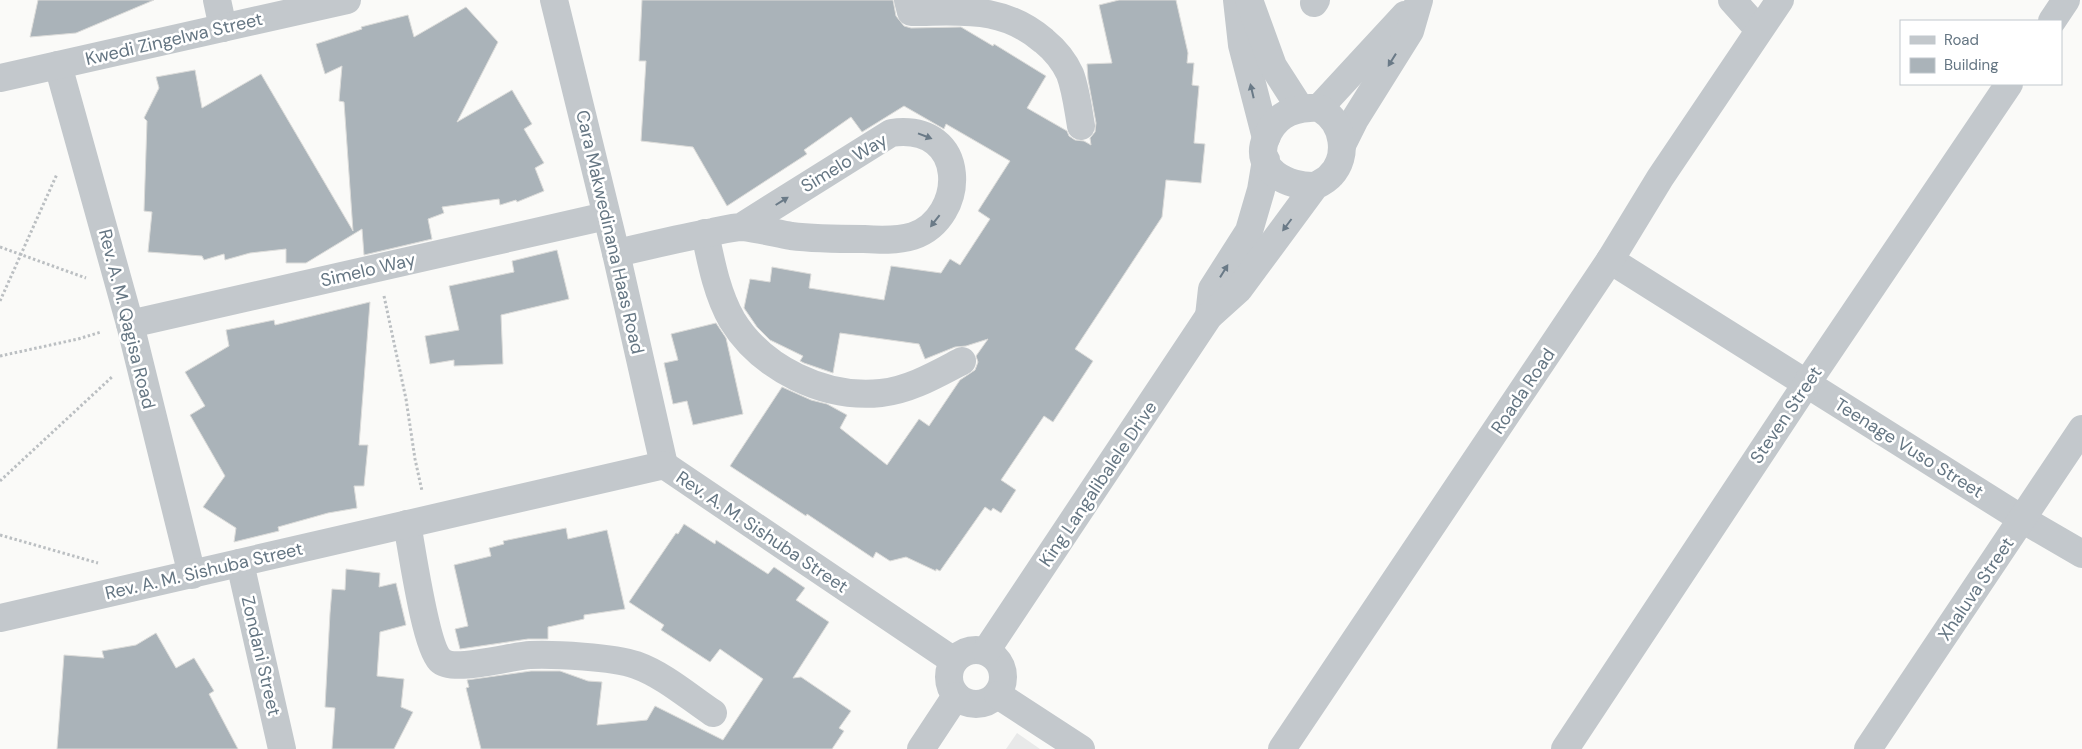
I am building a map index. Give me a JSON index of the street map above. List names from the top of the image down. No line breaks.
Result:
{"streets":{"street":["Kwedi Zingelwa Street","Simelo Way","Cara Makwedinana Haas Road","Rev. A. M. Qagisa Road","Roada Road","Steven Street","Teenage Vuso Street","King Langalibalele Drive","Rev. A. M. Sishuba Street","Xhaluva Street","Zondani Street"]},"crossings":[["Kwedi Zingelwa Street","Rev. A. M. Qagisa Road"],["Simelo Way","Cara Makwedinana Haas Road"],["Simelo Way","Rev. A. M. Qagisa Road"],["Cara Makwedinana Haas Road","Rev. A. M. Sishuba Street"],["Rev. A. M. Qagisa Road","Rev. A. M. Sishuba Street"],["Roada Road","Teenage Vuso Street"],["Steven Street","Teenage Vuso Street"],["Teenage Vuso Street","Xhaluva Street"],["King Langalibalele Drive","Rev. A. M. Sishuba Street"],["Rev. A. M. Sishuba Street","Zondani Street"]],"legend":["Road","Building"]}
